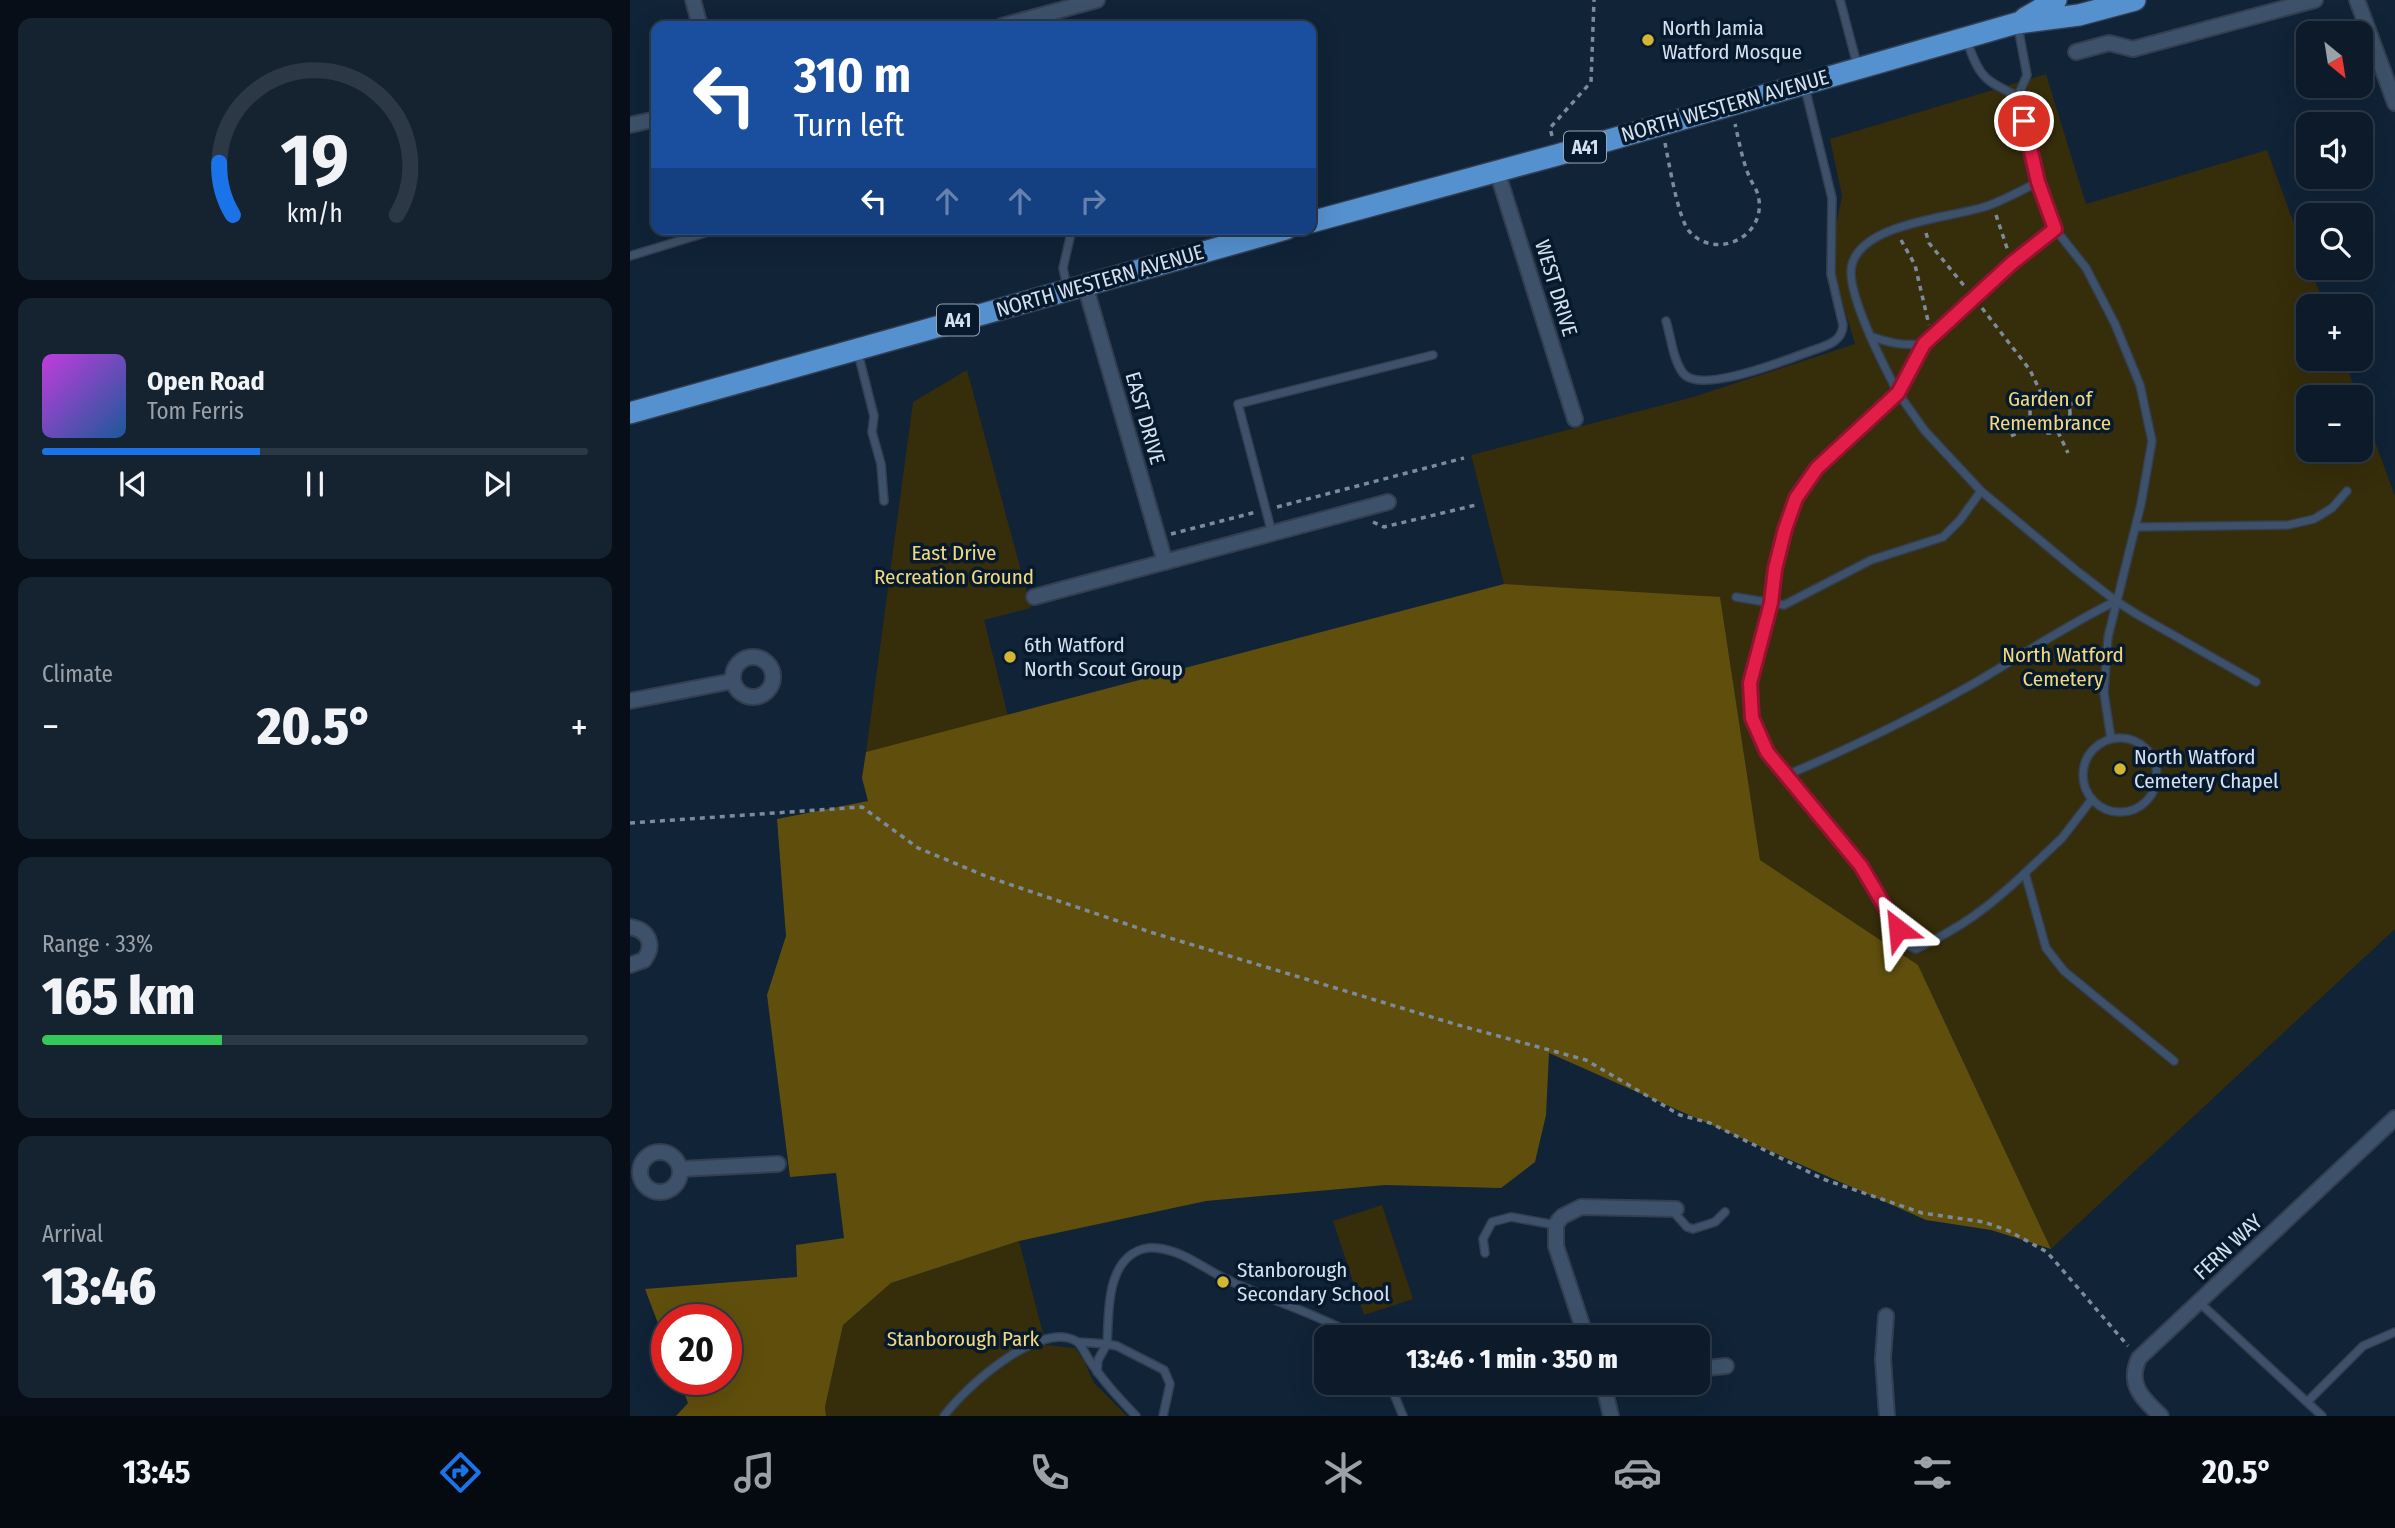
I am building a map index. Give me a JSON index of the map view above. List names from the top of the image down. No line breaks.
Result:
{"streets":{"highway":["NORTH WESTERN AVENUE","A41"],"street":["WEST DRIVE","EAST DRIVE","FERN WAY"]},"crossings":[["NORTH WESTERN AVENUE","WEST DRIVE"],["NORTH WESTERN AVENUE","EAST DRIVE"]],"parks":["Garden of Remembrance","East Drive Recreation Ground","North Watford Cemetery","Stanborough Park"],"places":["North Jamia Watford Mosque","6th Watford North Scout Group","North Watford Cemetery Chapel","Stanborough Secondary School"],"north":"bottom right","page":{"map_buttons":["+","−"],"turn":["310 m","Turn left"],"song":["Open Road","Tom Ferris"],"tile":["Climate",["Range · 33%","165 km"],["Arrival","13:46"]],"heat":["−","20.5°","+"],"limit":"20","trip":"13:46 · 1 min · 350 m","tabs":["13:45","20.5°"],"gauge":["19","km/h"]}}
